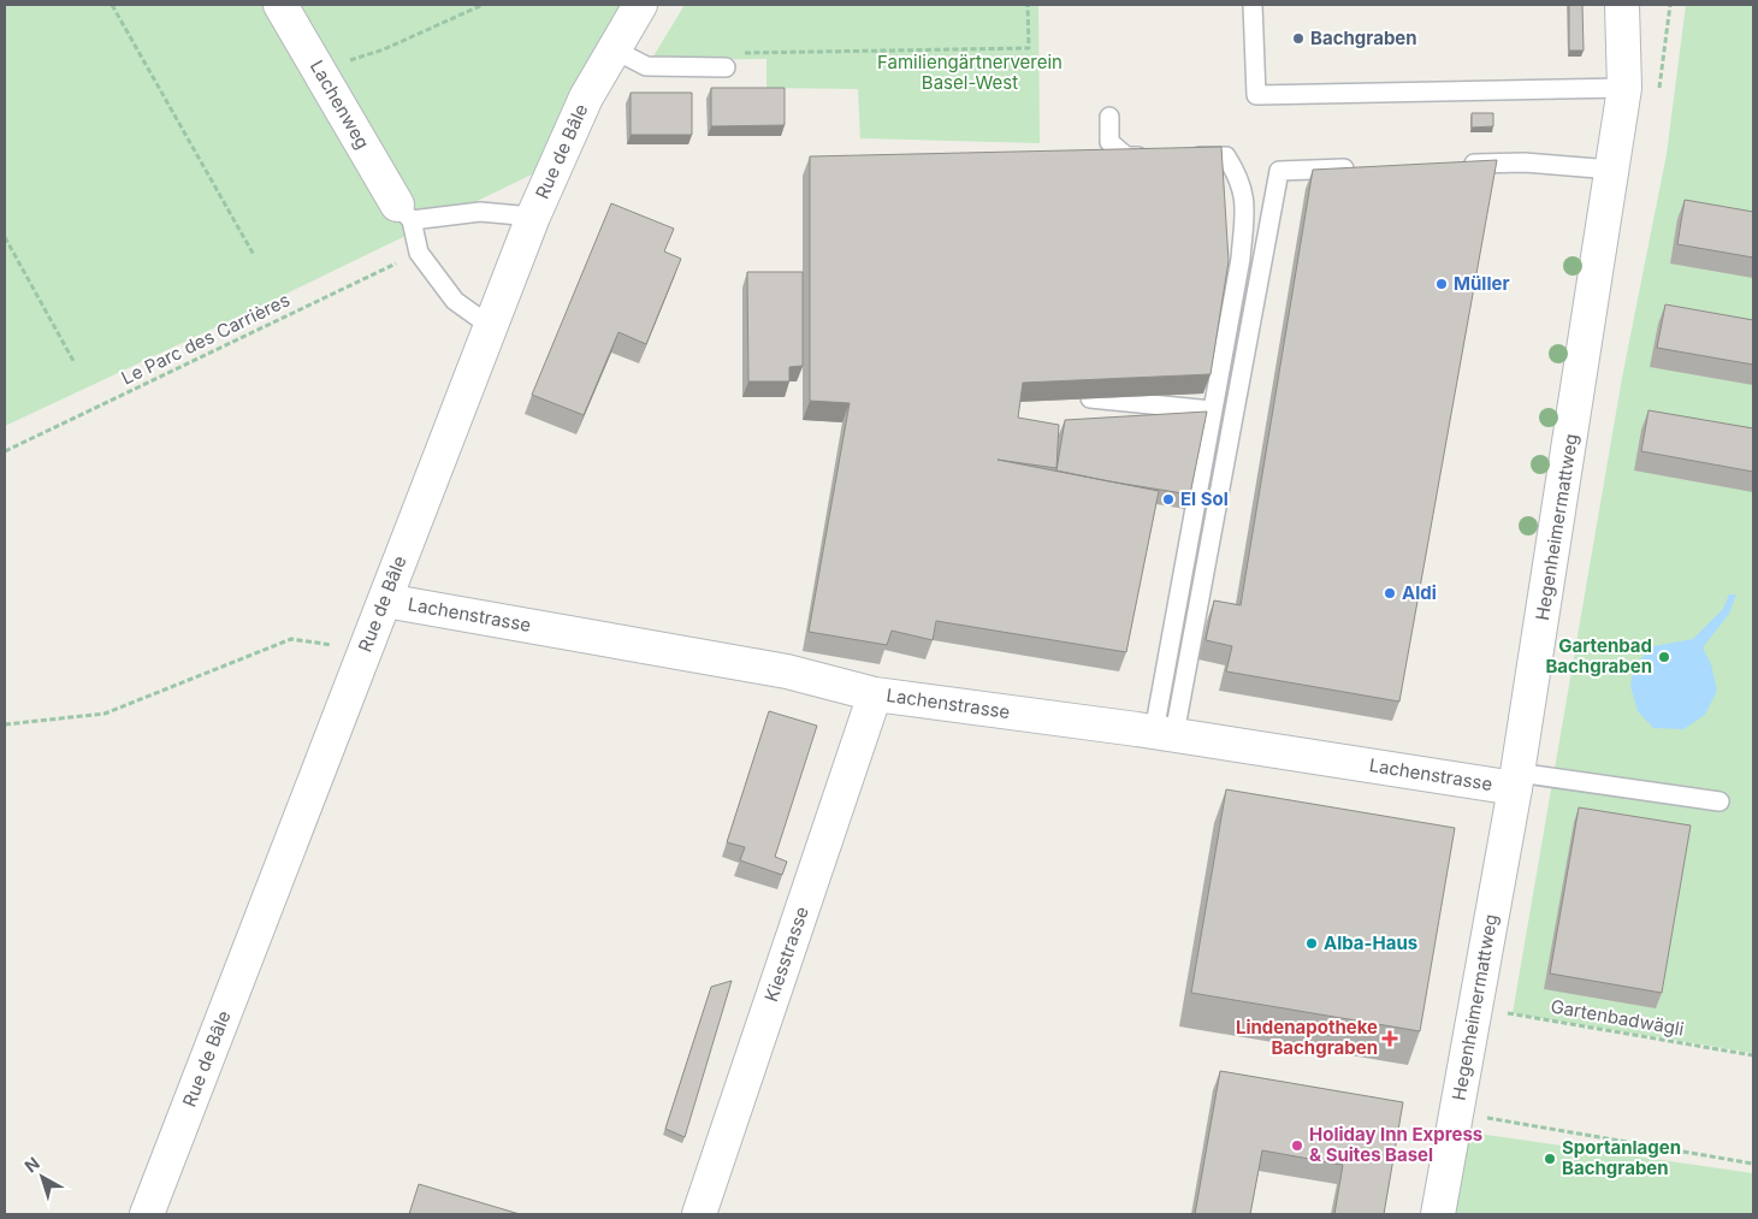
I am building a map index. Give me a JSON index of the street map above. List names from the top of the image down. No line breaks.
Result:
{"streets":{"street":["Lachenweg","Rue de Bâle","Hegenheimermattweg","Lachenstrasse","Kiesstrasse"],"path":["Le Parc des Carrières","Gartenbadwägli"]},"crossings":[["Rue de Bâle","Lachenstrasse"],["Hegenheimermattweg","Lachenstrasse"],["Hegenheimermattweg","Gartenbadwägli"],["Lachenstrasse","Kiesstrasse"]],"parks":["Familiengärtnerverein Basel-West"],"places":{"other":["Bachgraben","Müller","El Sol","Aldi","Gartenbad Bachgraben","Alba-Haus","Holiday Inn Express & Suites Basel","Sportanlagen Bachgraben"],"health":["Lindenapotheke Bachgraben"]},"north":"top left"}
